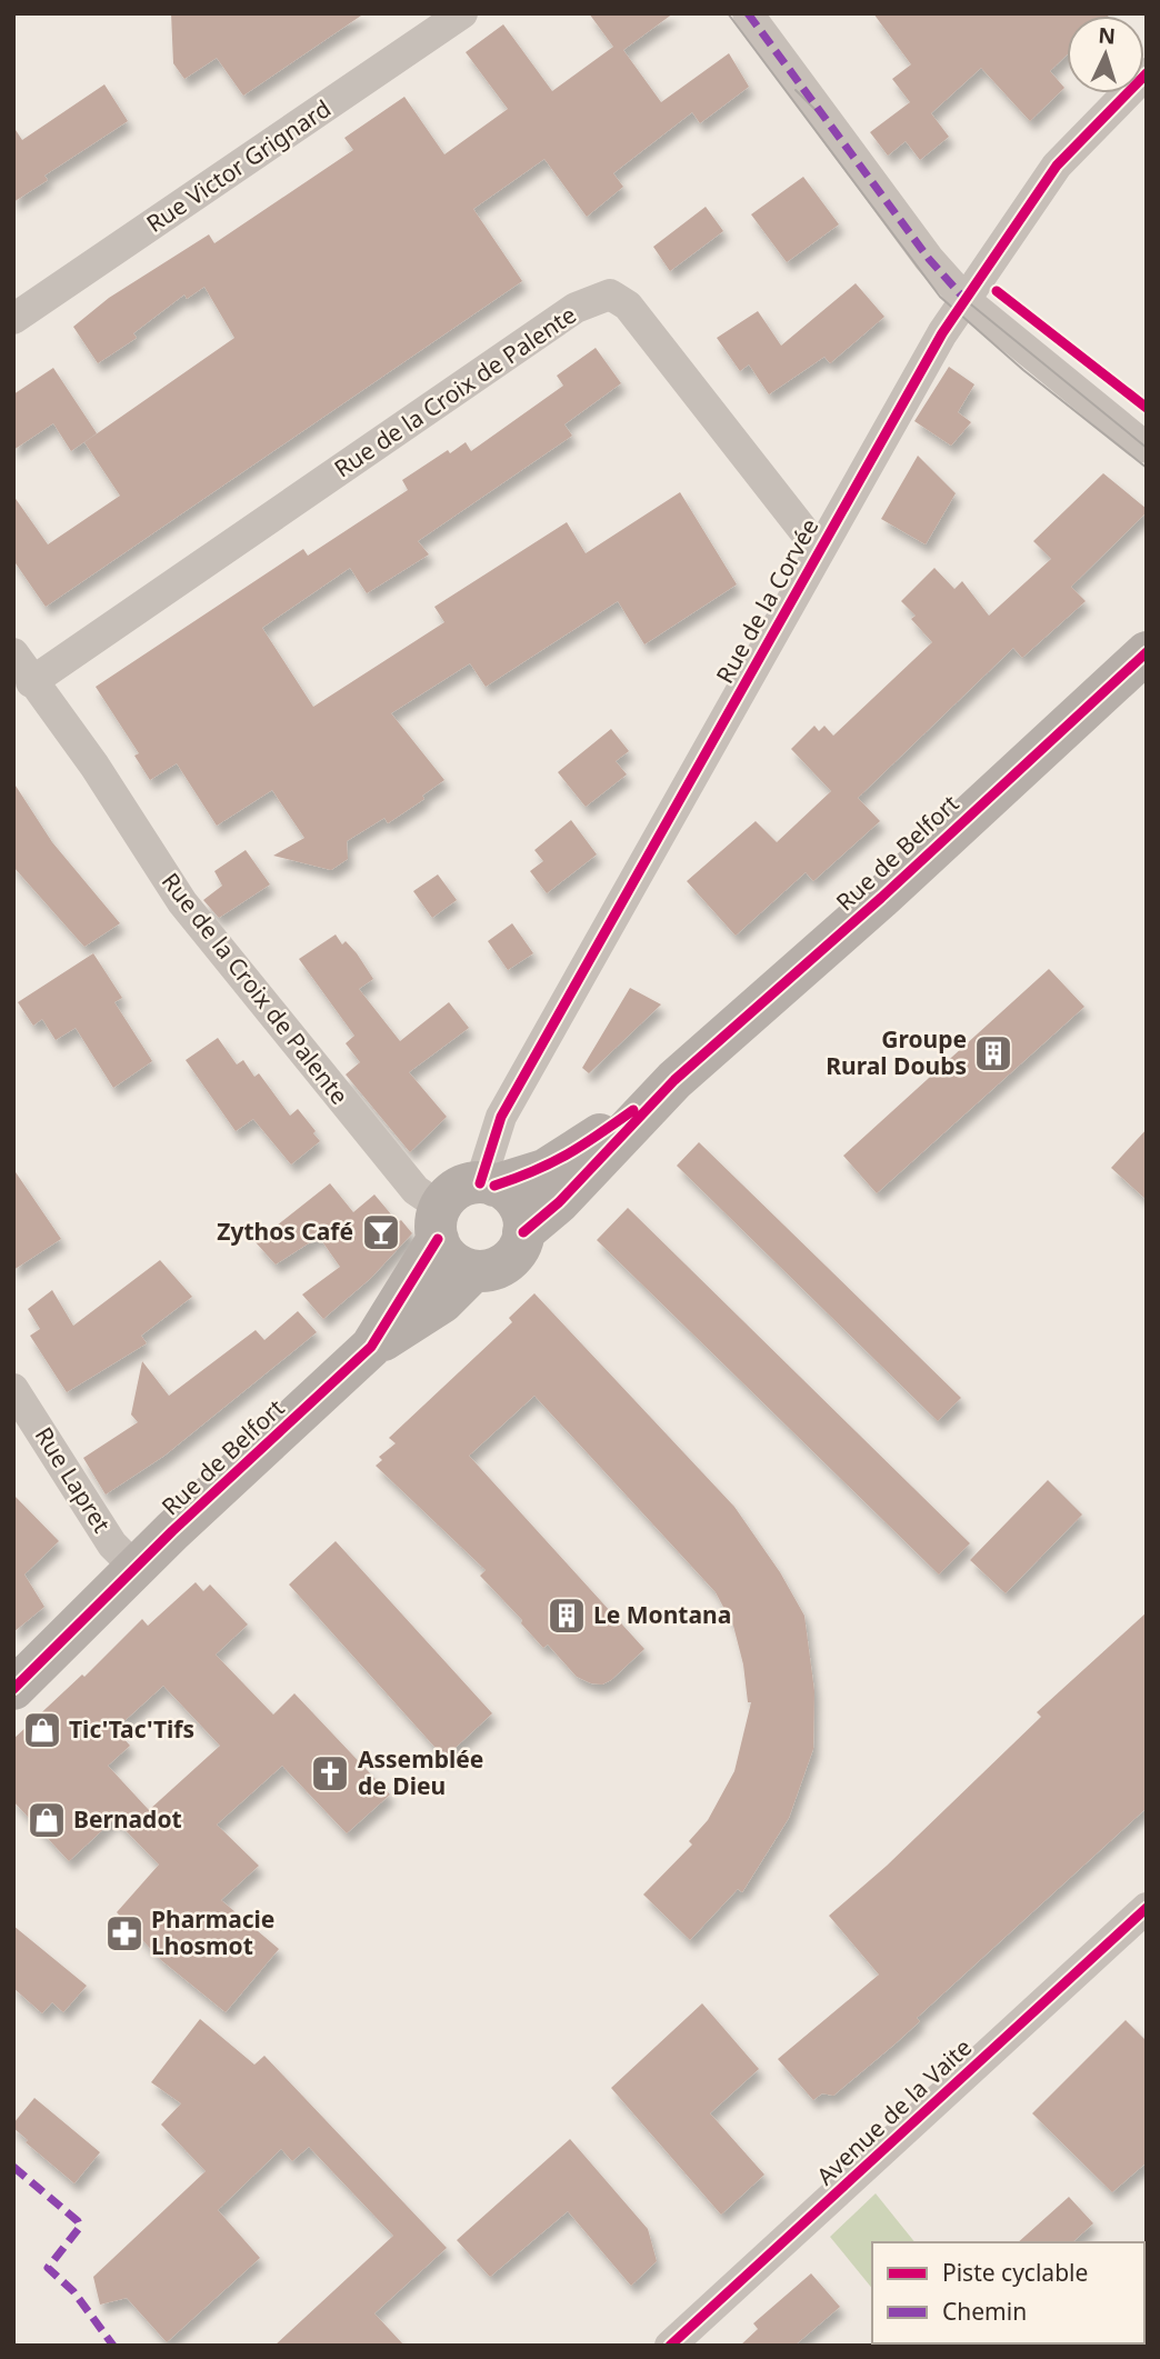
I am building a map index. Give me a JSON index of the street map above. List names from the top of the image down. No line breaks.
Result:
{"streets":{"main road":["Rue de Belfort"],"street":["Rue Victor Grignard","Rue de la Croix de Palente","Rue de la Corvée","Rue Lapret","Avenue de la Vaite"]},"crossings":[["Rue de la Croix de Palente","Rue de la Corvée"],["Rue de la Croix de Palente","Rue de Belfort"],["Rue de la Corvée","Rue de Belfort"],["Rue de Belfort","Rue Lapret"]],"places":{"building":["Groupe Rural Doubs","Le Montana"],"bar":["Zythos Café"],"shop":["Tic'Tac'Tifs","Bernadot"],"church":["Assemblée de Dieu"],"pharmacy":["Pharmacie Lhosmot"]},"legend":["Piste cyclable","Chemin"],"north":"top"}
